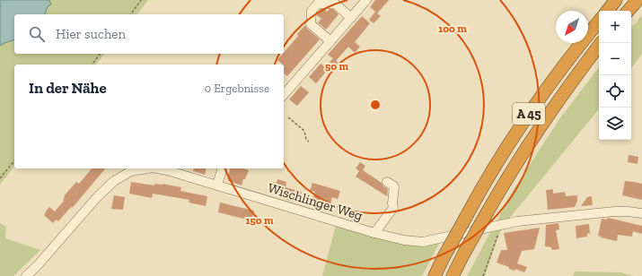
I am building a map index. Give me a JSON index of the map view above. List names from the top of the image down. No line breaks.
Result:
{"streets":{"highway":["A 45"],"street":["Wischlinger Weg"]},"north":"bottom left","page":{"map_buttons":["+","−"],"search":"Hier suchen","heading":["In der Nähe","0 Ergebnisse"]},"rings":["100 m","50 m","150 m"]}
